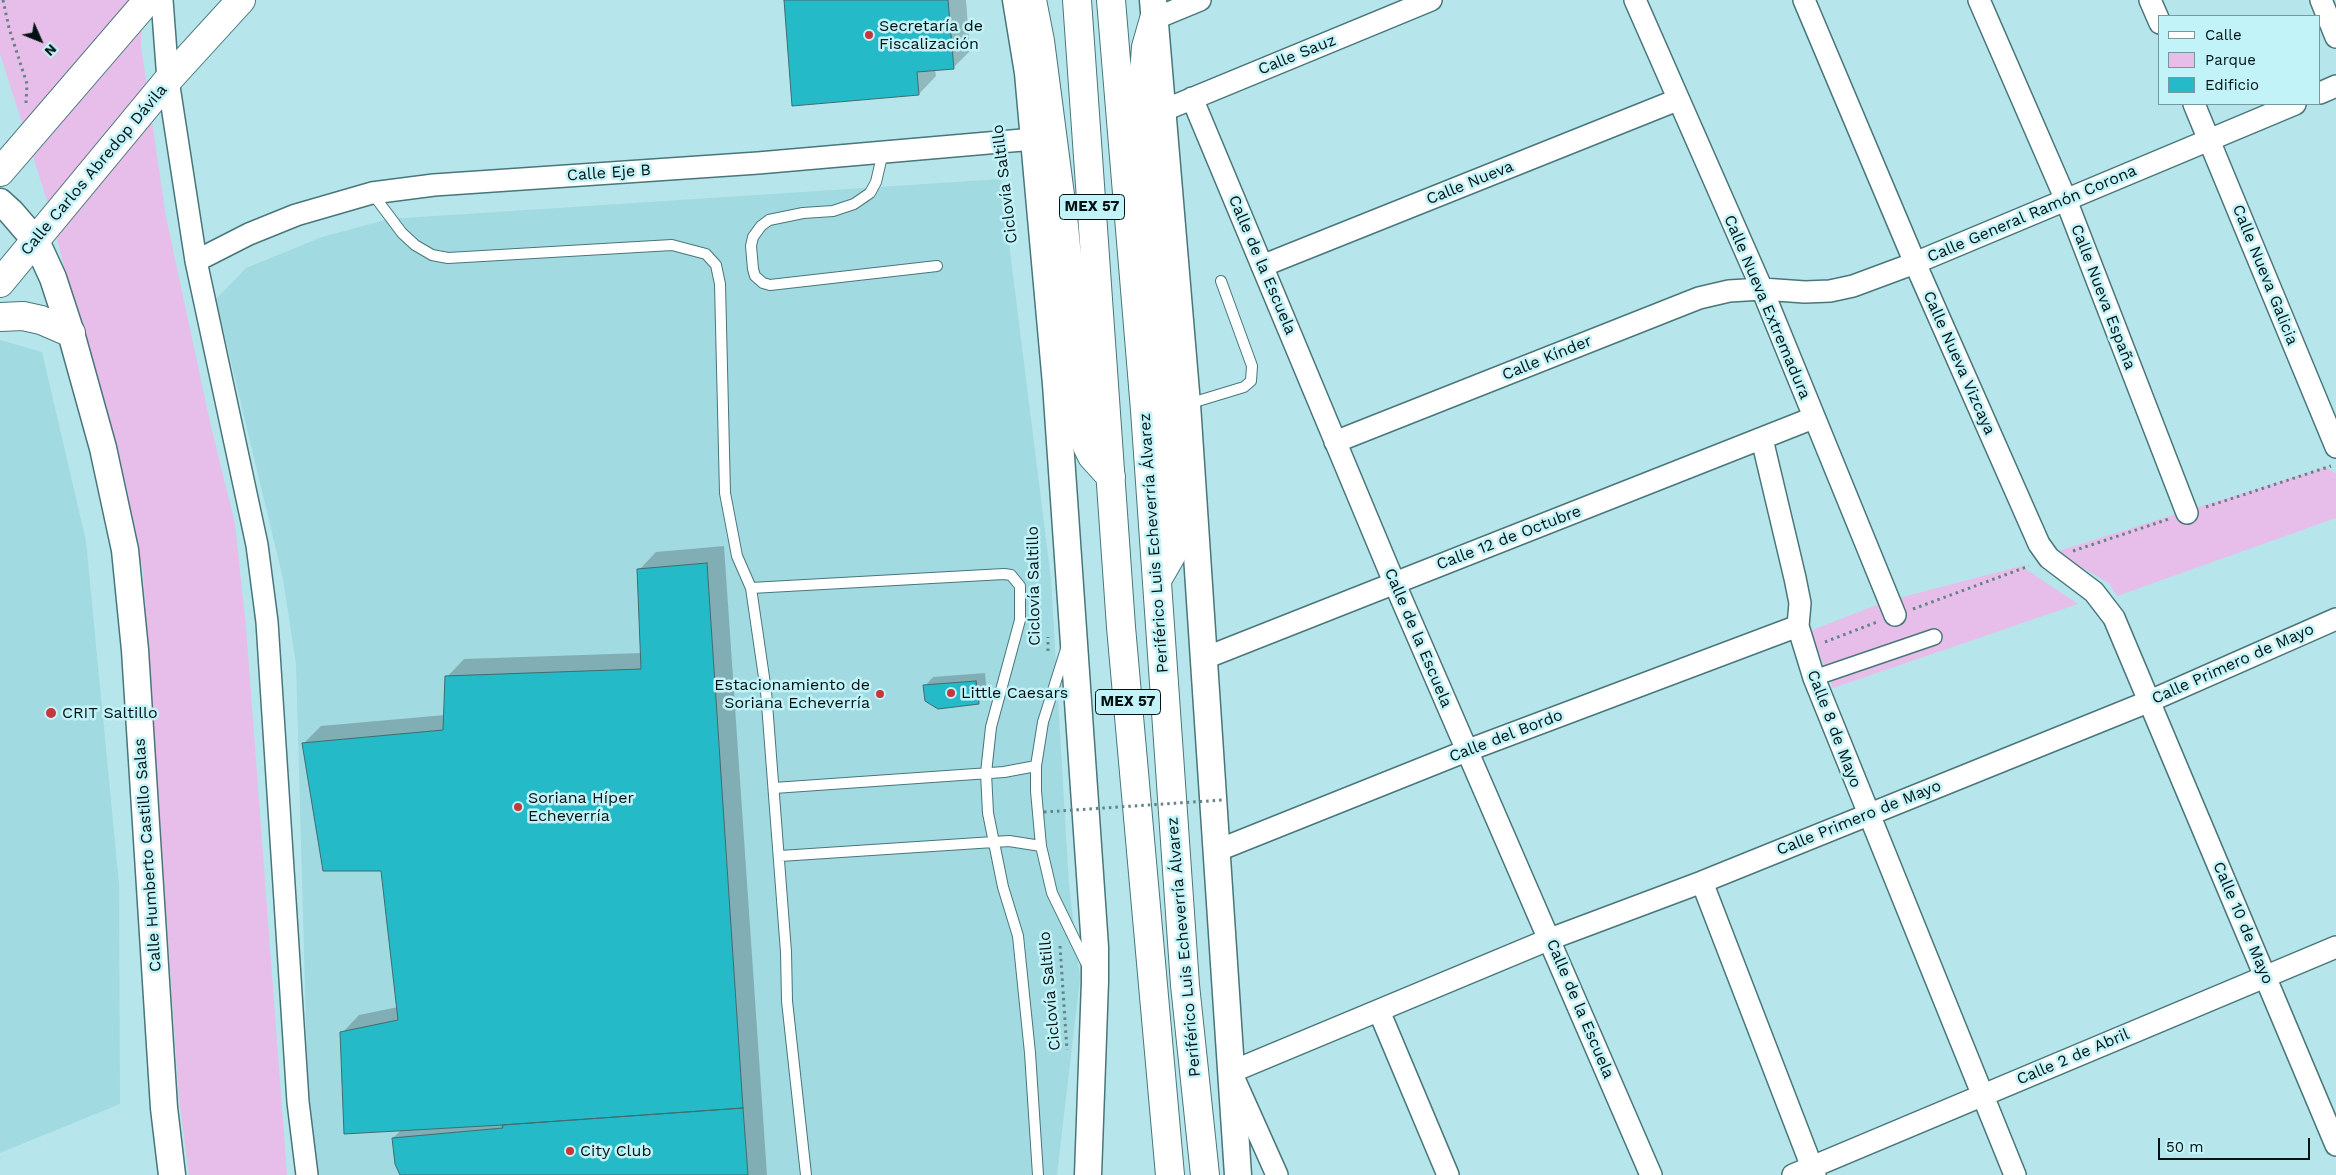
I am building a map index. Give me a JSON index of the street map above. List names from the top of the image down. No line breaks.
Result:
{"streets":{"main road":["Calle Carlos Abredop Dávila","MEX 57","Periférico Luis Echeverría Álvarez"],"street":["Calle Sauz","Calle Eje B","Calle Nueva","Calle General Ramón Corona","Calle de la Escuela","Calle Nueva Galicia","Calle Nueva España","Calle Nueva Extremadura","Calle Kínder","Calle Nueva Vizcaya","Calle 12 de Octubre","Calle Primero de Mayo","Calle 8 de Mayo","Calle del Bordo","Calle Humberto Castillo Salas","Calle 10 de Mayo","Calle 2 de Abril"],"path":["Ciclovía Saltillo"]},"crossings":[["Calle Sauz","Calle de la Escuela"],["Calle Carlos Abredop Dávila","Calle Humberto Castillo Salas"],["Calle Nueva","Calle de la Escuela"],["Calle Nueva","Calle Nueva Extremadura"],["Calle General Ramón Corona","Calle Nueva Galicia"],["Calle General Ramón Corona","Calle Nueva España"],["Calle General Ramón Corona","Calle Nueva Extremadura"],["Calle General Ramón Corona","Calle Kínder"],["Calle General Ramón Corona","Calle Nueva Vizcaya"],["Calle de la Escuela","Calle Kínder"],["Calle de la Escuela","Calle 12 de Octubre"],["Calle de la Escuela","Calle Primero de Mayo"],["Calle de la Escuela","Calle del Bordo"],["Calle Nueva Extremadura","Calle Kínder"],["Calle Nueva Extremadura","Calle 12 de Octubre"],["Calle Nueva Vizcaya","Calle Primero de Mayo"],["Calle Nueva Vizcaya","Calle 10 de Mayo"],["Calle 12 de Octubre","Calle 8 de Mayo"],["Calle Primero de Mayo","Calle 8 de Mayo"],["Calle Primero de Mayo","Calle 10 de Mayo"],["Calle Primero de Mayo","Calle 2 de Abril"],["Calle 8 de Mayo","Calle del Bordo"],["Calle 8 de Mayo","Calle 2 de Abril"],["Calle 10 de Mayo","Calle 2 de Abril"]],"places":["Secretaría de Fiscalización","Little Caesars","Estacionamiento de Soriana Echeverría","CRIT Saltillo","Soriana Híper Echeverría","City Club"],"legend":["Calle","Parque","Edificio"],"scale_bar":"50 m","north":"bottom right"}
